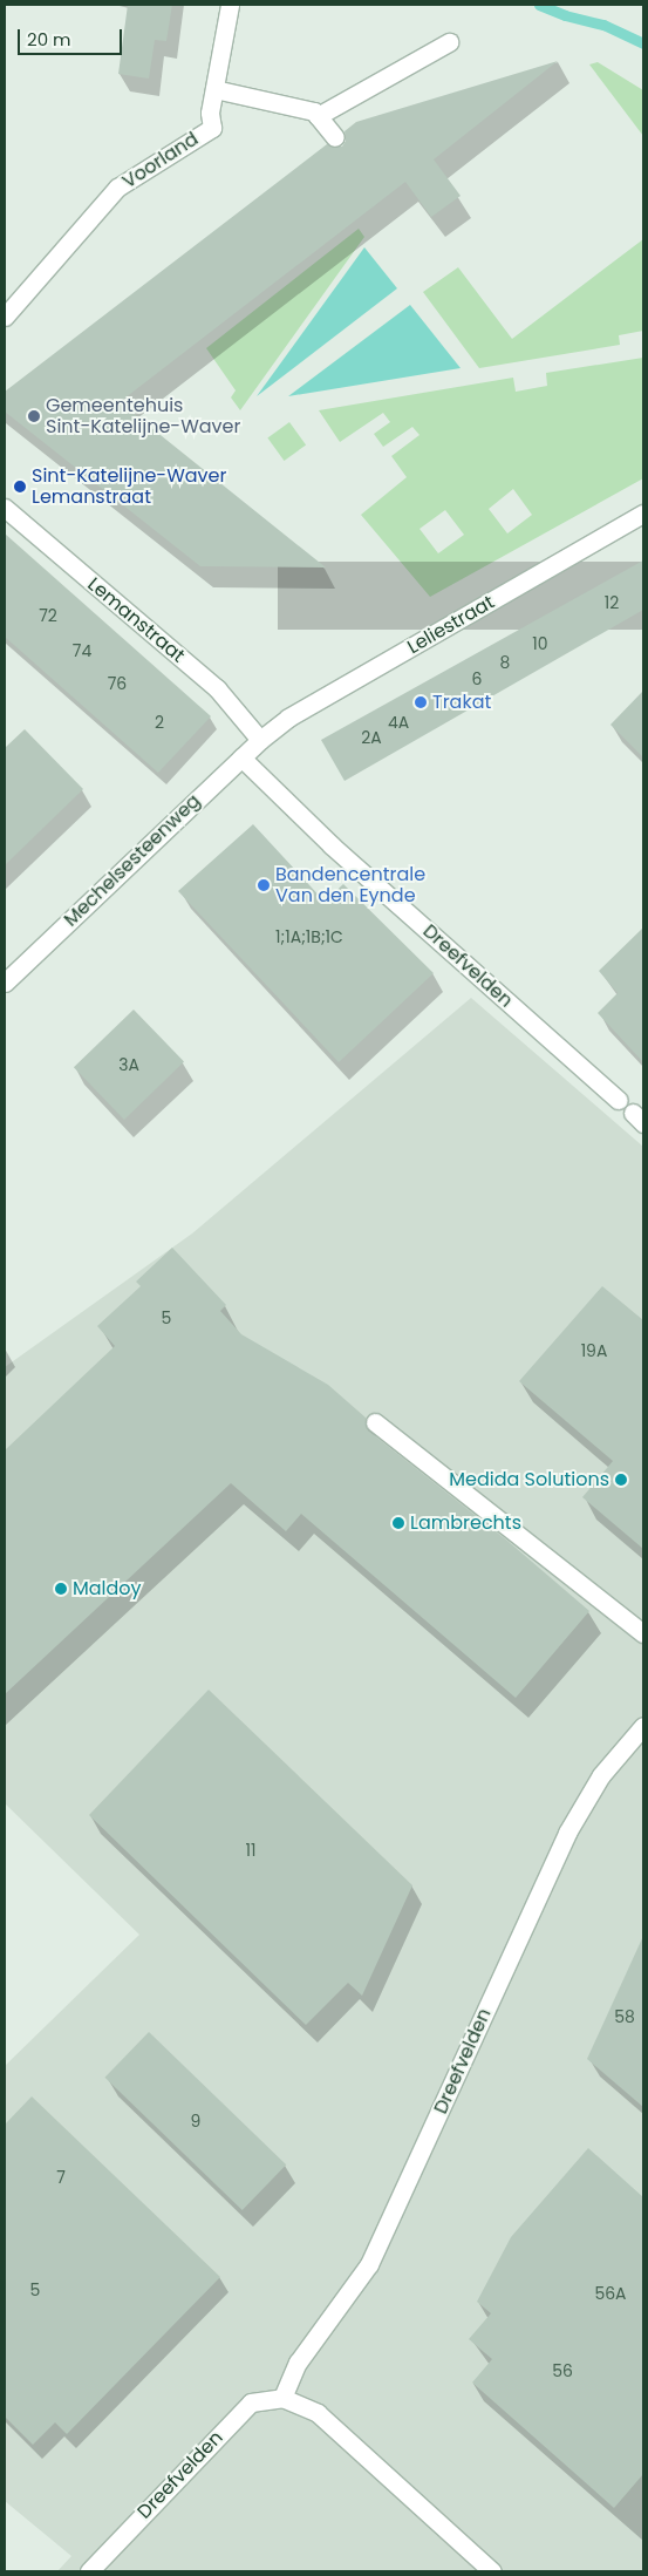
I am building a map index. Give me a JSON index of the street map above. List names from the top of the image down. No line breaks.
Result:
{"streets":{"street":["Voorland","Lemanstraat","Leliestraat","Mechelsesteenweg","Dreefvelden"]},"crossings":[["Lemanstraat","Leliestraat"],["Lemanstraat","Mechelsesteenweg"],["Leliestraat","Mechelsesteenweg"],["Mechelsesteenweg","Dreefvelden"]],"places":["Gemeentehuis Sint-Katelijne-Waver","Sint-Katelijne-Waver Lemanstraat","Trakat","Bandencentrale Van den Eynde","Medida Solutions","Lambrechts","Maldoy"],"house_numbers":["12","72","10","74","8","6","76","2","4A","2A","1;1A;1B;1C","3A","5","19A","11","58","9","7","5","56A","56"],"scale_bar":"20 m"}
